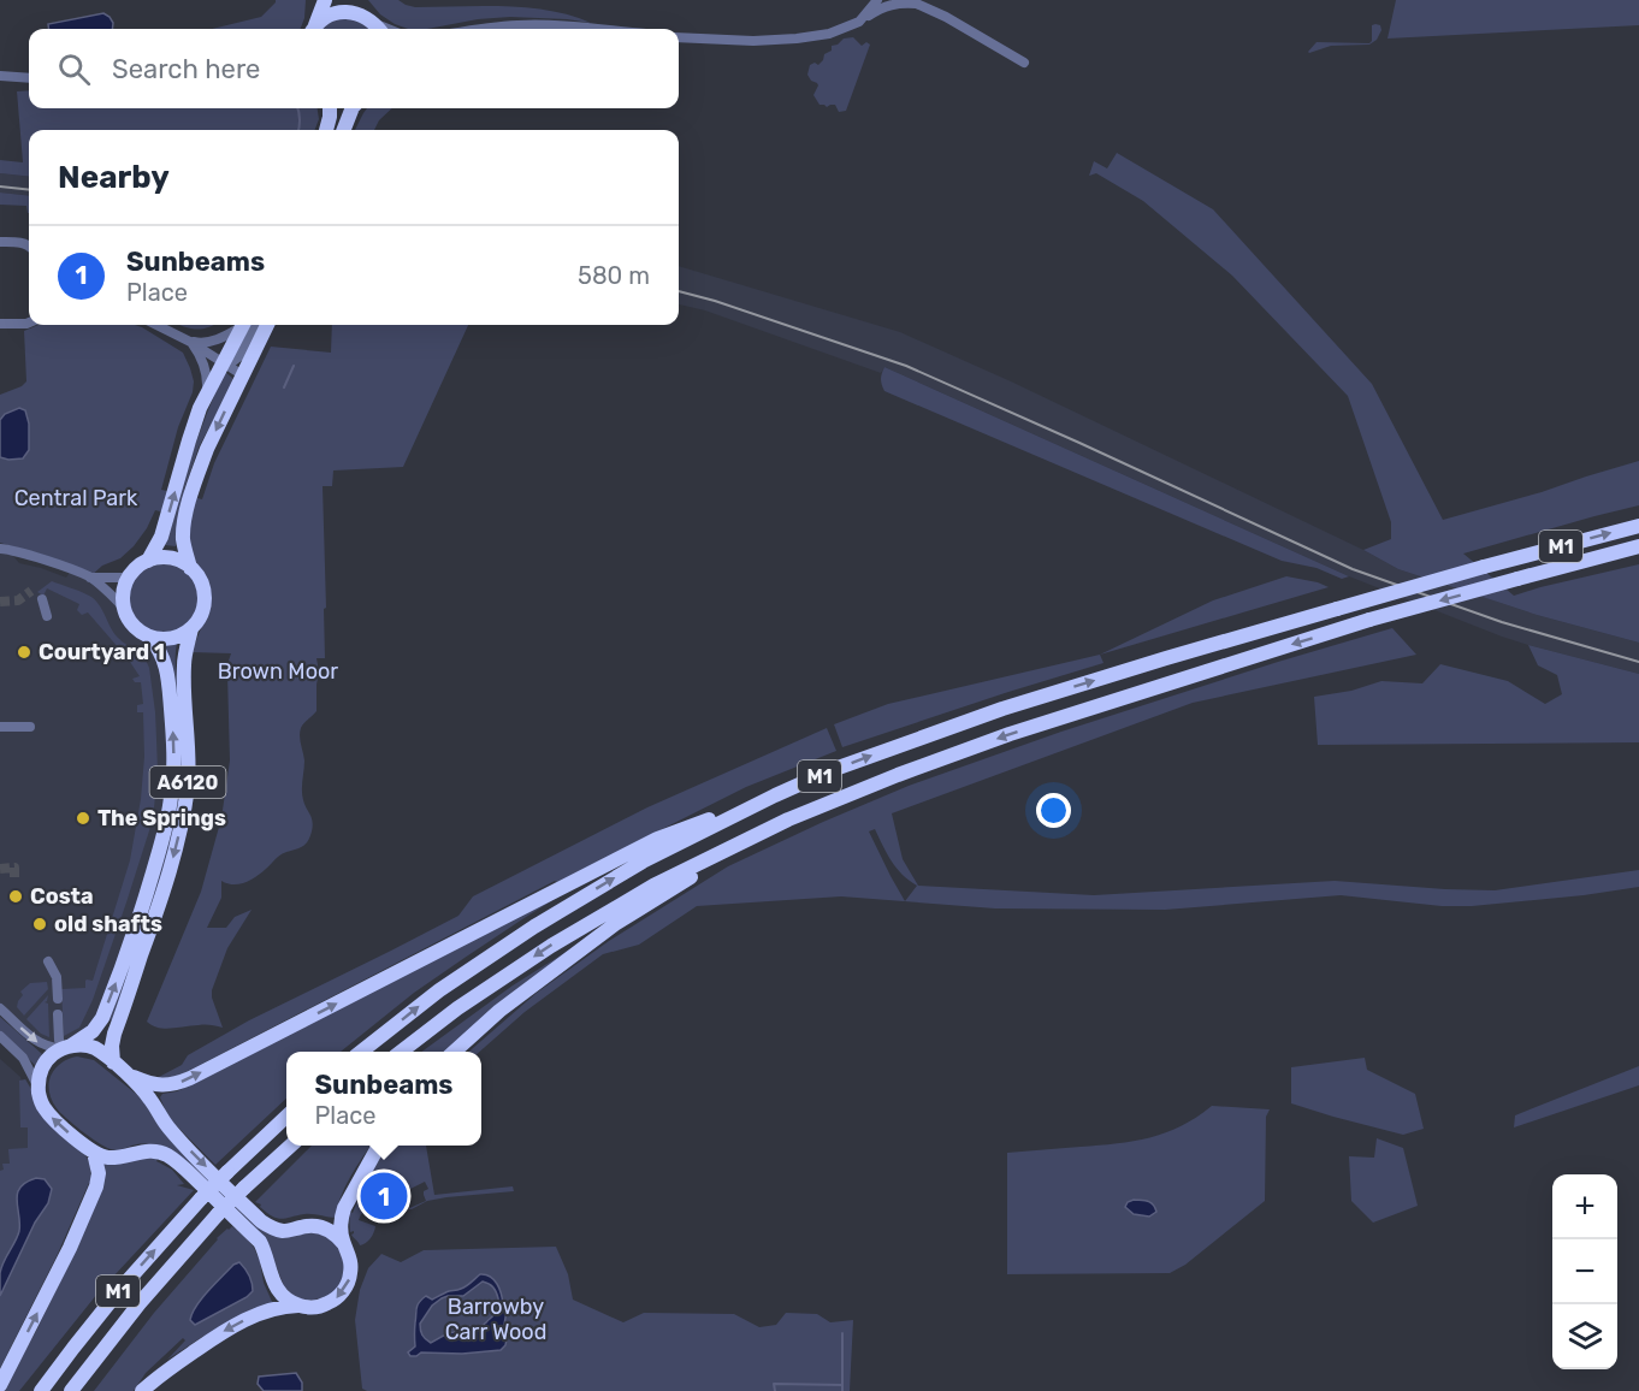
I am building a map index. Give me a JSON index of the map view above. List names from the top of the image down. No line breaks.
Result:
{"streets":{"highway":["M1","A6120"]},"crossings":[["M1","A6120"]],"parks":["Central Park","Brown Moor","Barrowby Carr Wood"],"places":["Courtyard 1","The Springs","Costa","old shafts"],"page":{"search":"Search here","heading":"Nearby","list":[{"mark":"1","name":"Sunbeams","note":"Place","value":"580 m"}],"popup":["Sunbeams","Place"],"pins":"1","map_buttons":["+","−"]}}
